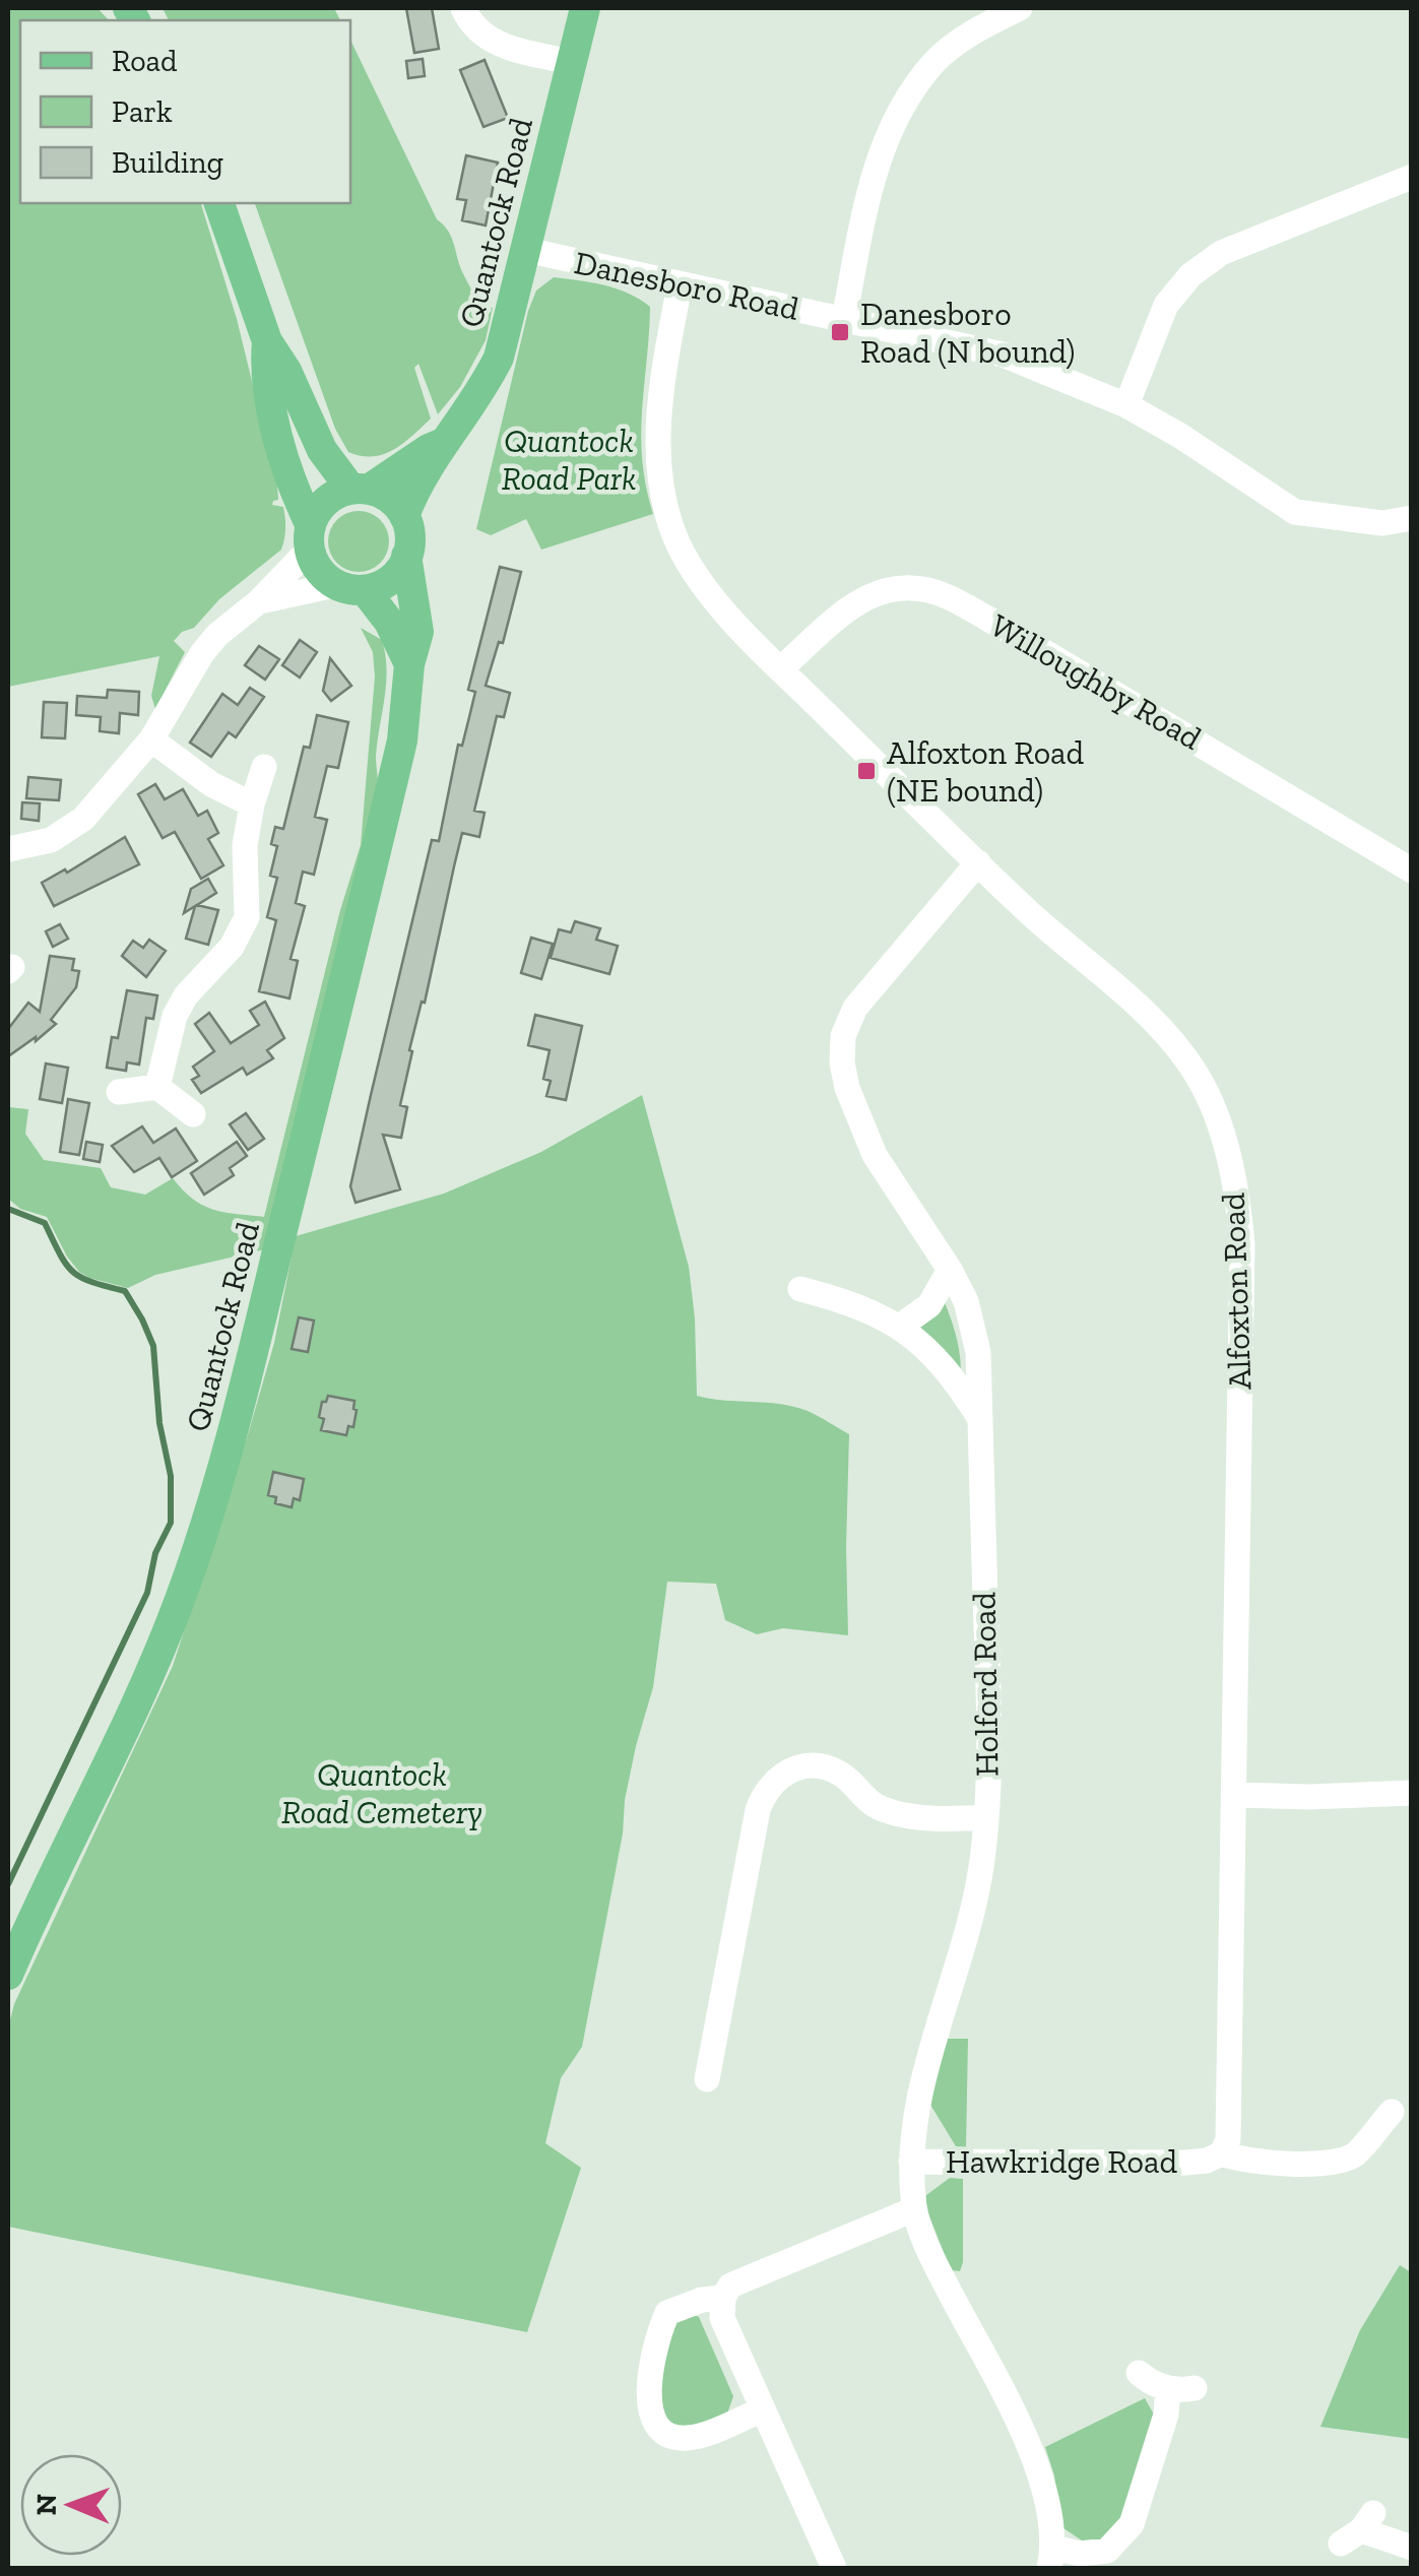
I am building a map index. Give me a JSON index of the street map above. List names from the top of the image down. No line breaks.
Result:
{"streets":{"main road":["Quantock Road"],"street":["Danesboro Road","Willoughby Road","Alfoxton Road","Holford Road","Hawkridge Road"]},"crossings":[["Quantock Road","Danesboro Road"],["Danesboro Road","Alfoxton Road"],["Willoughby Road","Alfoxton Road"],["Alfoxton Road","Holford Road"],["Alfoxton Road","Hawkridge Road"],["Holford Road","Hawkridge Road"]],"parks":["Quantock Road Park","Quantock Road Cemetery"],"places":{"transit":["Danesboro Road (N bound)","Alfoxton Road (NE bound)"]},"legend":["Road","Park","Building"],"north":"left"}
